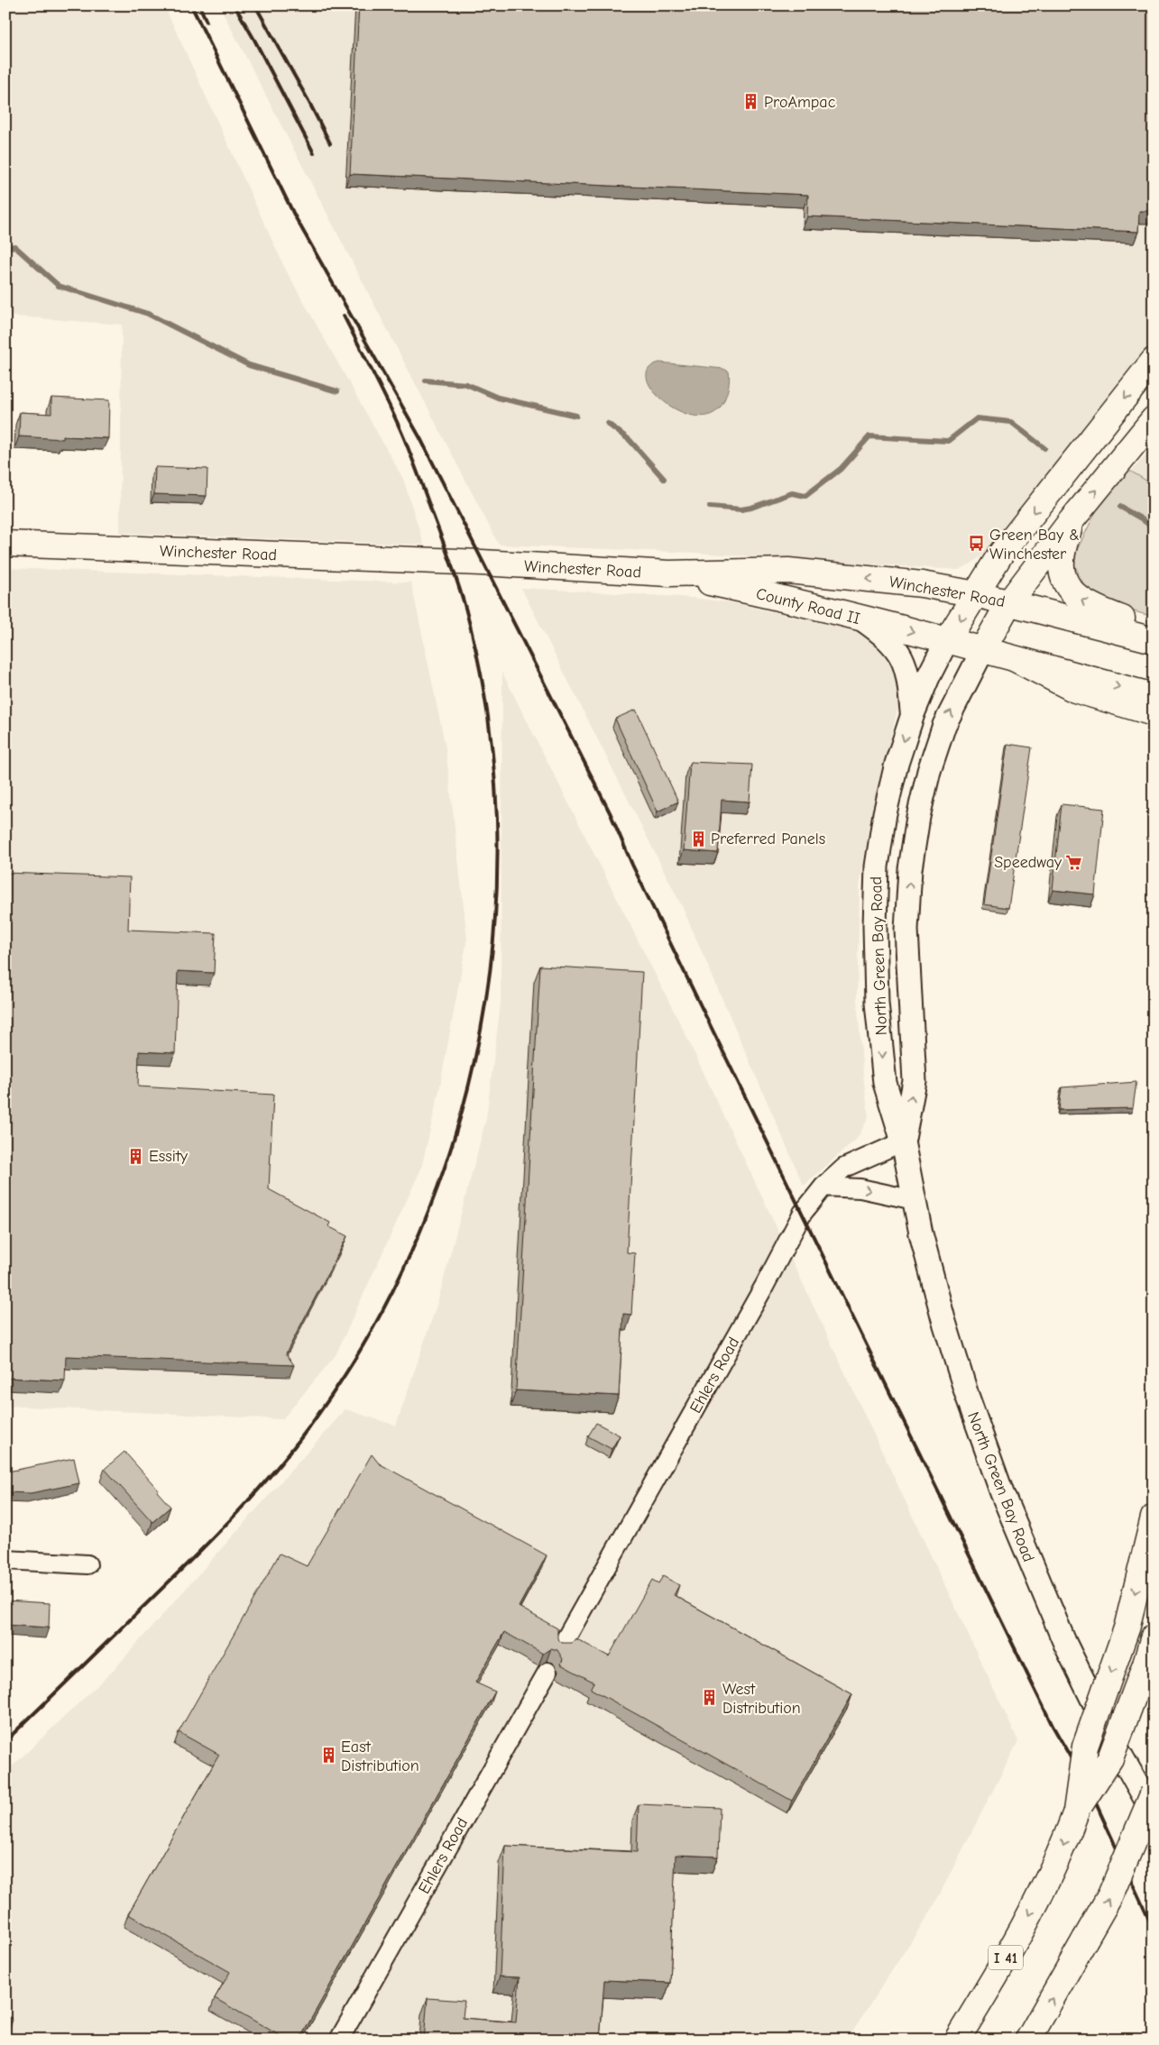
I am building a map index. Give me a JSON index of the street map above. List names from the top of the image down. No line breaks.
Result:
{"streets":{"main road":["Winchester Road","County Road II","North Green Bay Road","I 41"],"street":["Ehlers Road"]},"crossings":[["Winchester Road","County Road II"],["Winchester Road","North Green Bay Road"],["County Road II","North Green Bay Road"],["North Green Bay Road","Ehlers Road"]],"places":{"building":["ProAmpac","Preferred Panels","Essity","West Distribution","East Distribution"],"bus stop":["Green Bay & Winchester"],"supermarket":["Speedway"]}}
